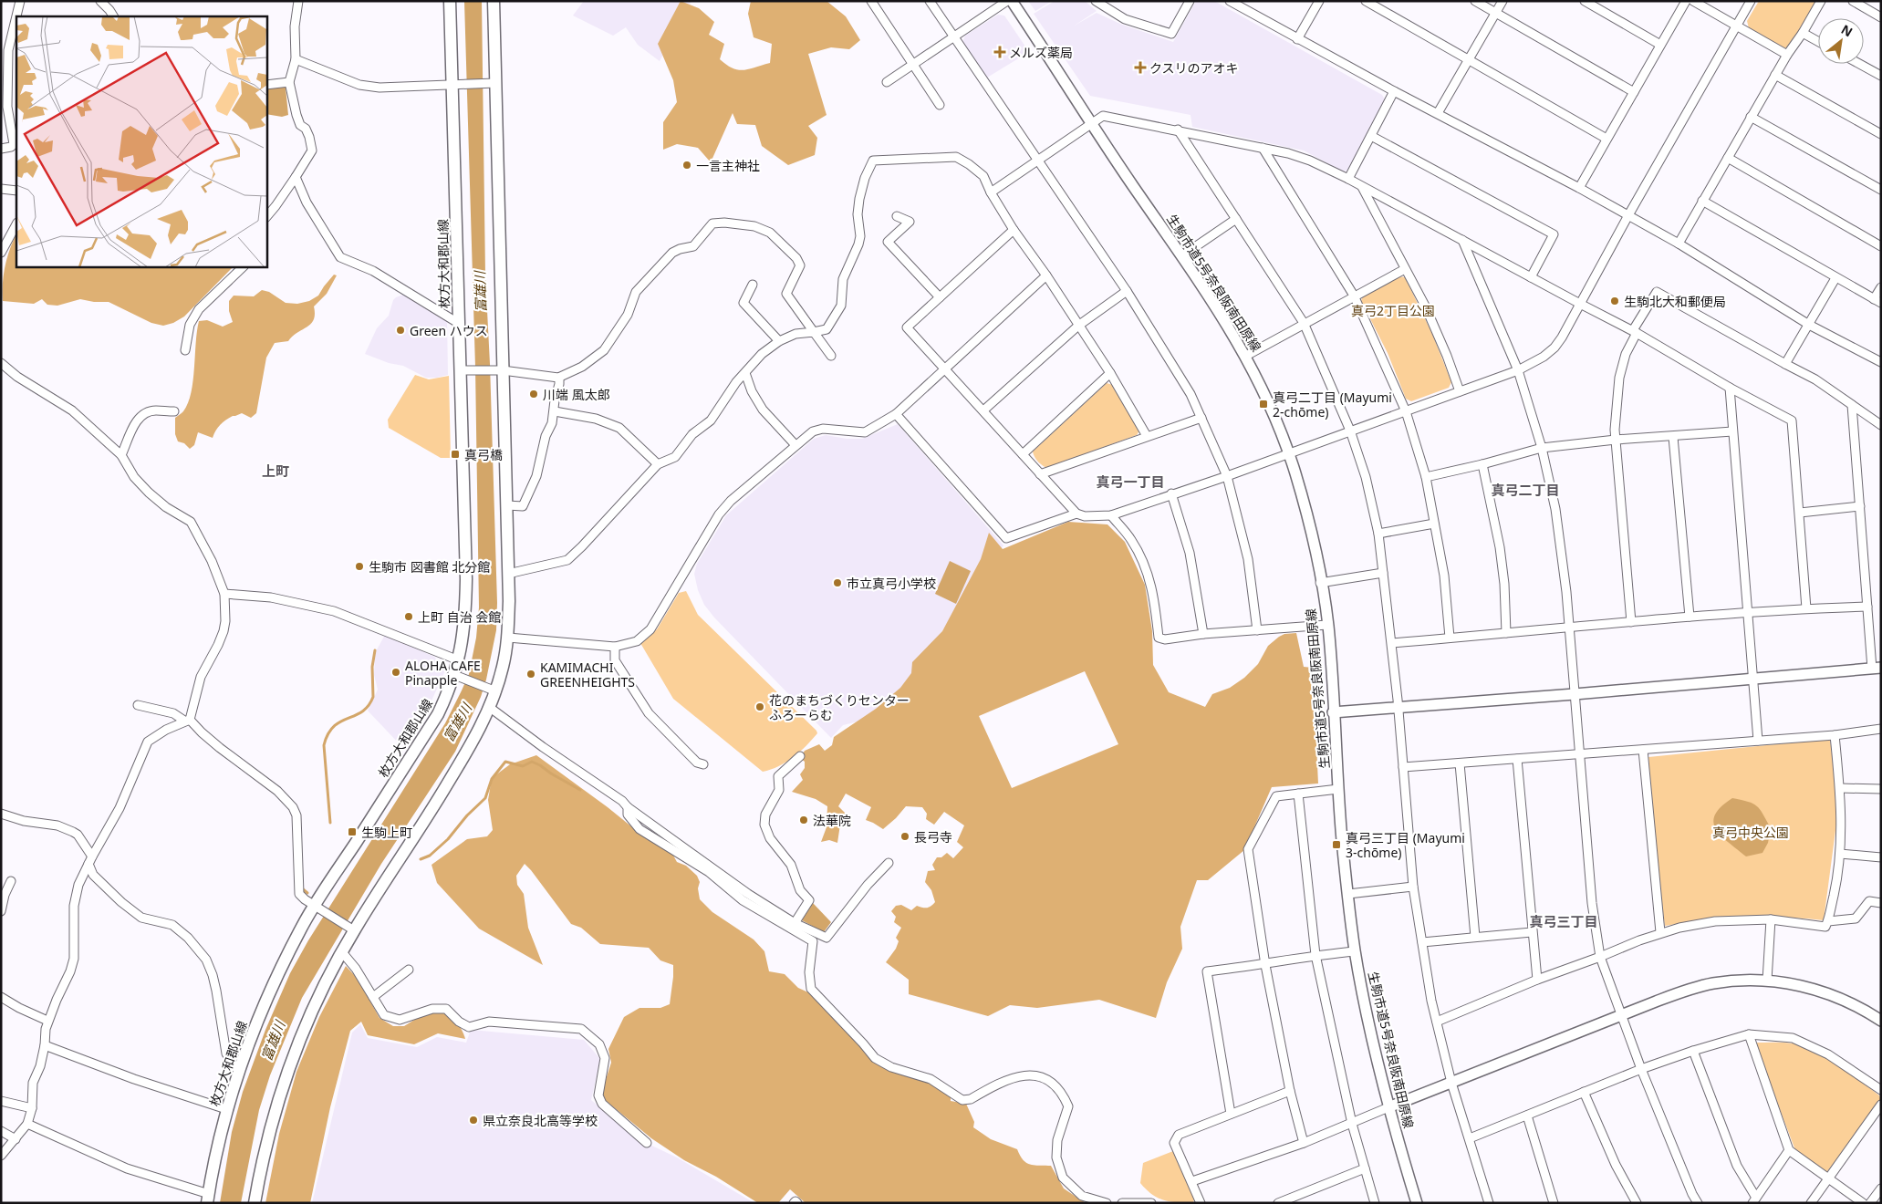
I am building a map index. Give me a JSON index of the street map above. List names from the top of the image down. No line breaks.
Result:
{"streets":{"main road":["枚方大和郡山線"],"street":["生駒市道5号奈良阪南田原線"]},"districts":["上町","真弓一丁目","真弓二丁目","真弓三丁目"],"water":["富雄川"],"parks":["真弓2丁目公園","真弓中央公園"],"places":{"health":["メルズ薬局","クスリのアオキ"],"other":["一言主神社","生駒北大和郵便局","Green ハウス","川端 風太郎","生駒市 図書館 北分館","市立真弓小学校","上町 自治 会館","ALOHA CAFE Pinapple","KAMIMACHI GREENHEIGHTS","花のまちづくりセンター ふろーらむ","法華院","長弓寺","県立奈良北高等学校"],"transit":["真弓二丁目 (Mayumi 2-chōme)","真弓橋","生駒上町","真弓三丁目 (Mayumi 3-chōme)"]},"north":"top right"}
